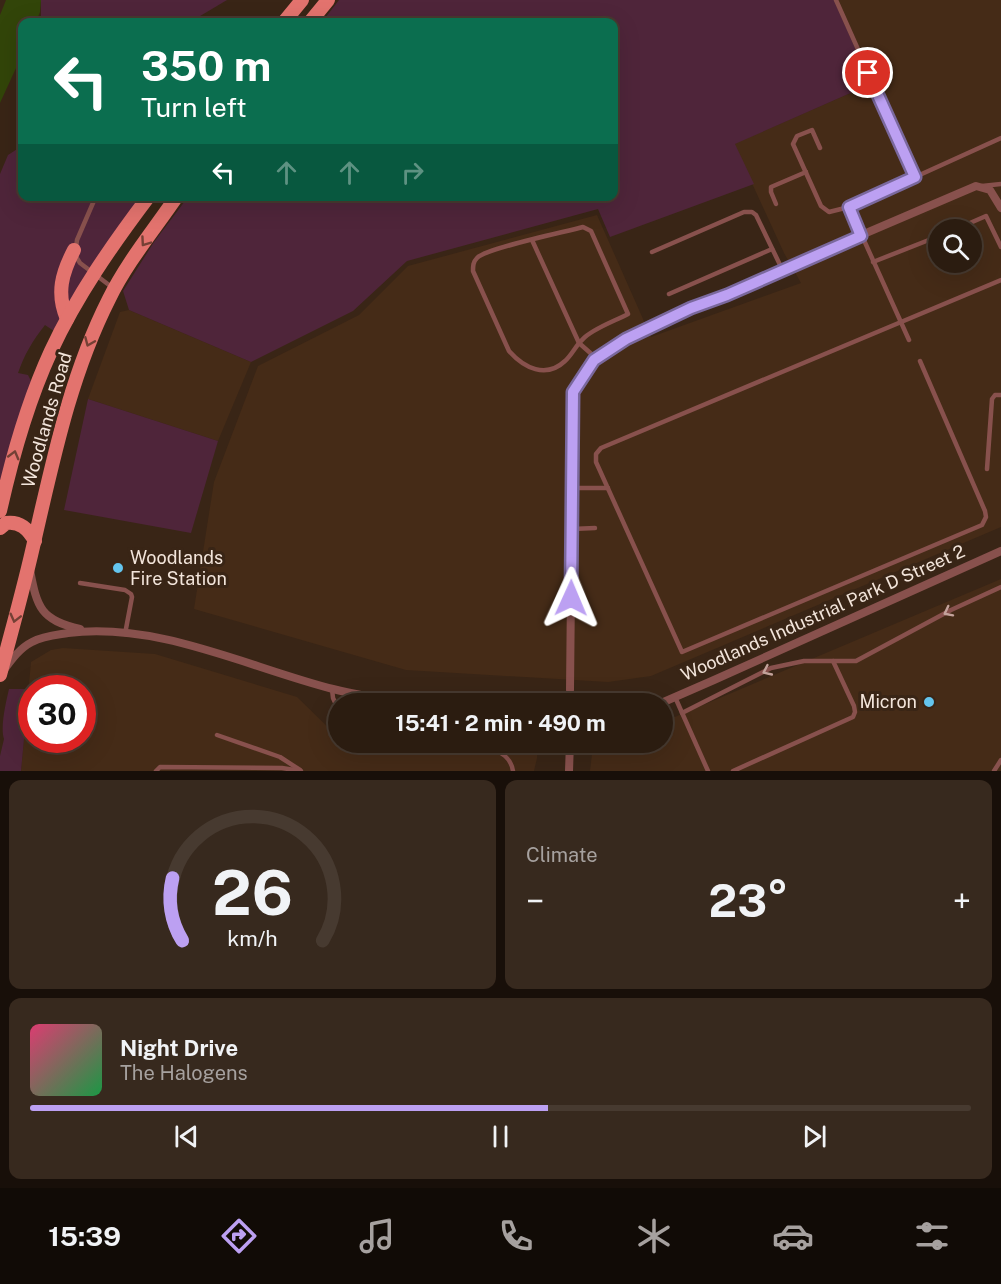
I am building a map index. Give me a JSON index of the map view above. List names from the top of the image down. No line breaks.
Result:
{"streets":{"main road":["Woodlands Road"],"street":["Woodlands Industrial Park D Street 2"]},"places":["Woodlands Fire Station","Micron"],"page":{"turn":["350 m","Turn left"],"limit":"30","trip":"15:41 · 2 min · 490 m","tile":"Climate","heat":["−","23°","+"],"song":["Night Drive","The Halogens"],"tabs":"15:39","gauge":["26","km/h"]}}
